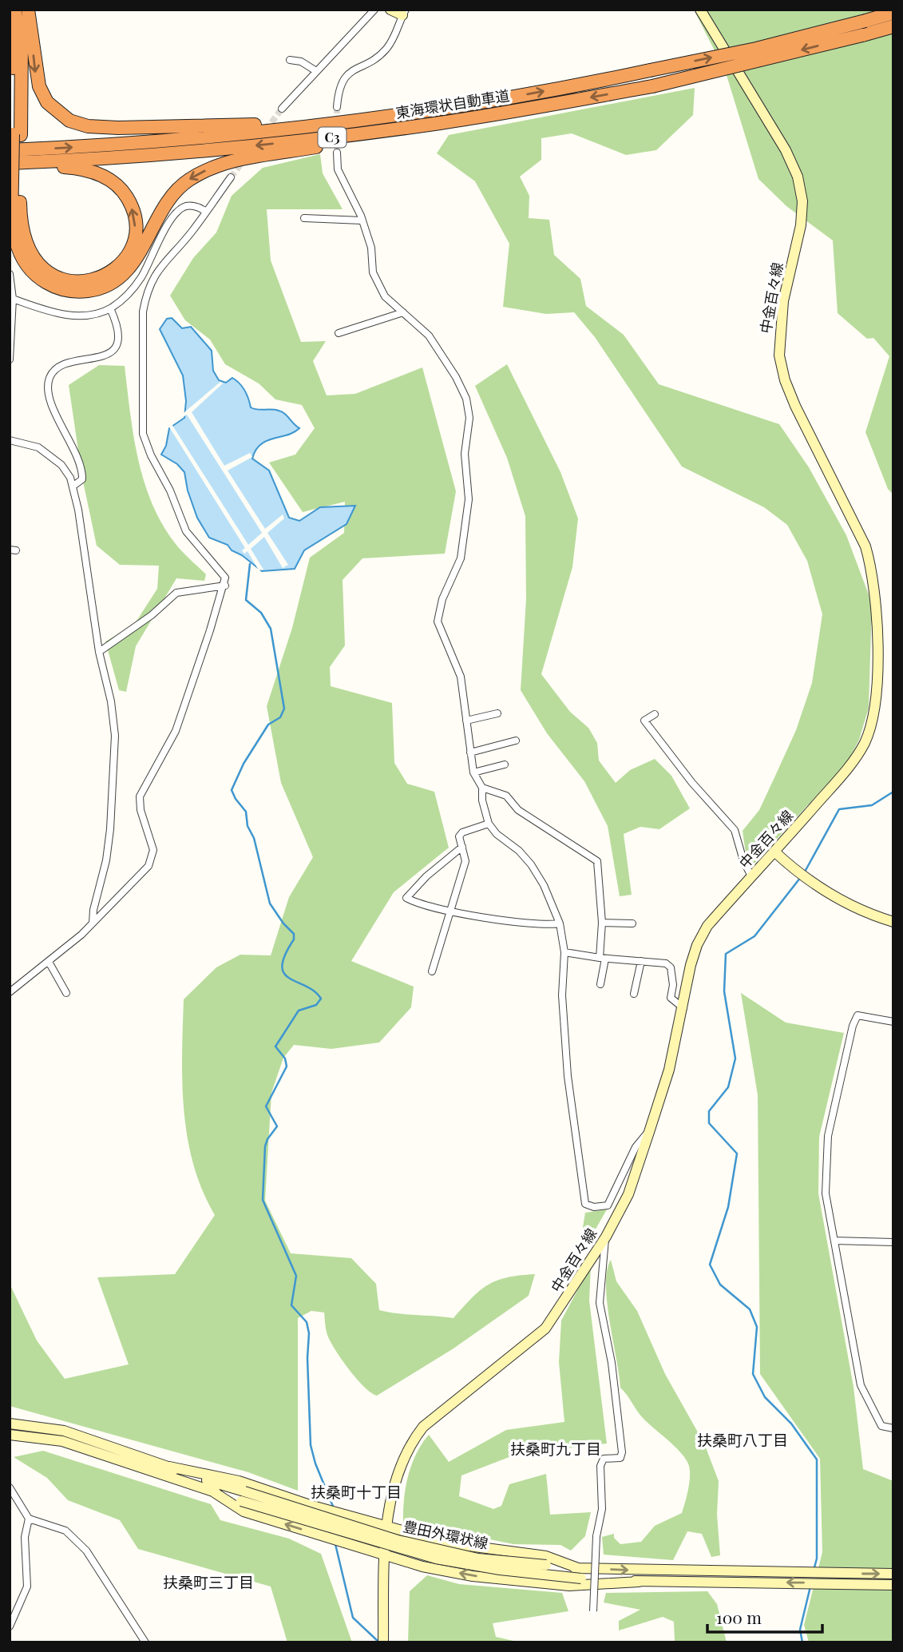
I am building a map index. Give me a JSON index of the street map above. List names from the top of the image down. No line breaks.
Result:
{"streets":{"highway":["東海環状自動車道","C3"],"street":["中金百々線","豊田外環状線"]},"districts":["扶桑町八丁目","扶桑町九丁目","扶桑町十丁目","扶桑町三丁目"],"scale_bar":"100 m"}
